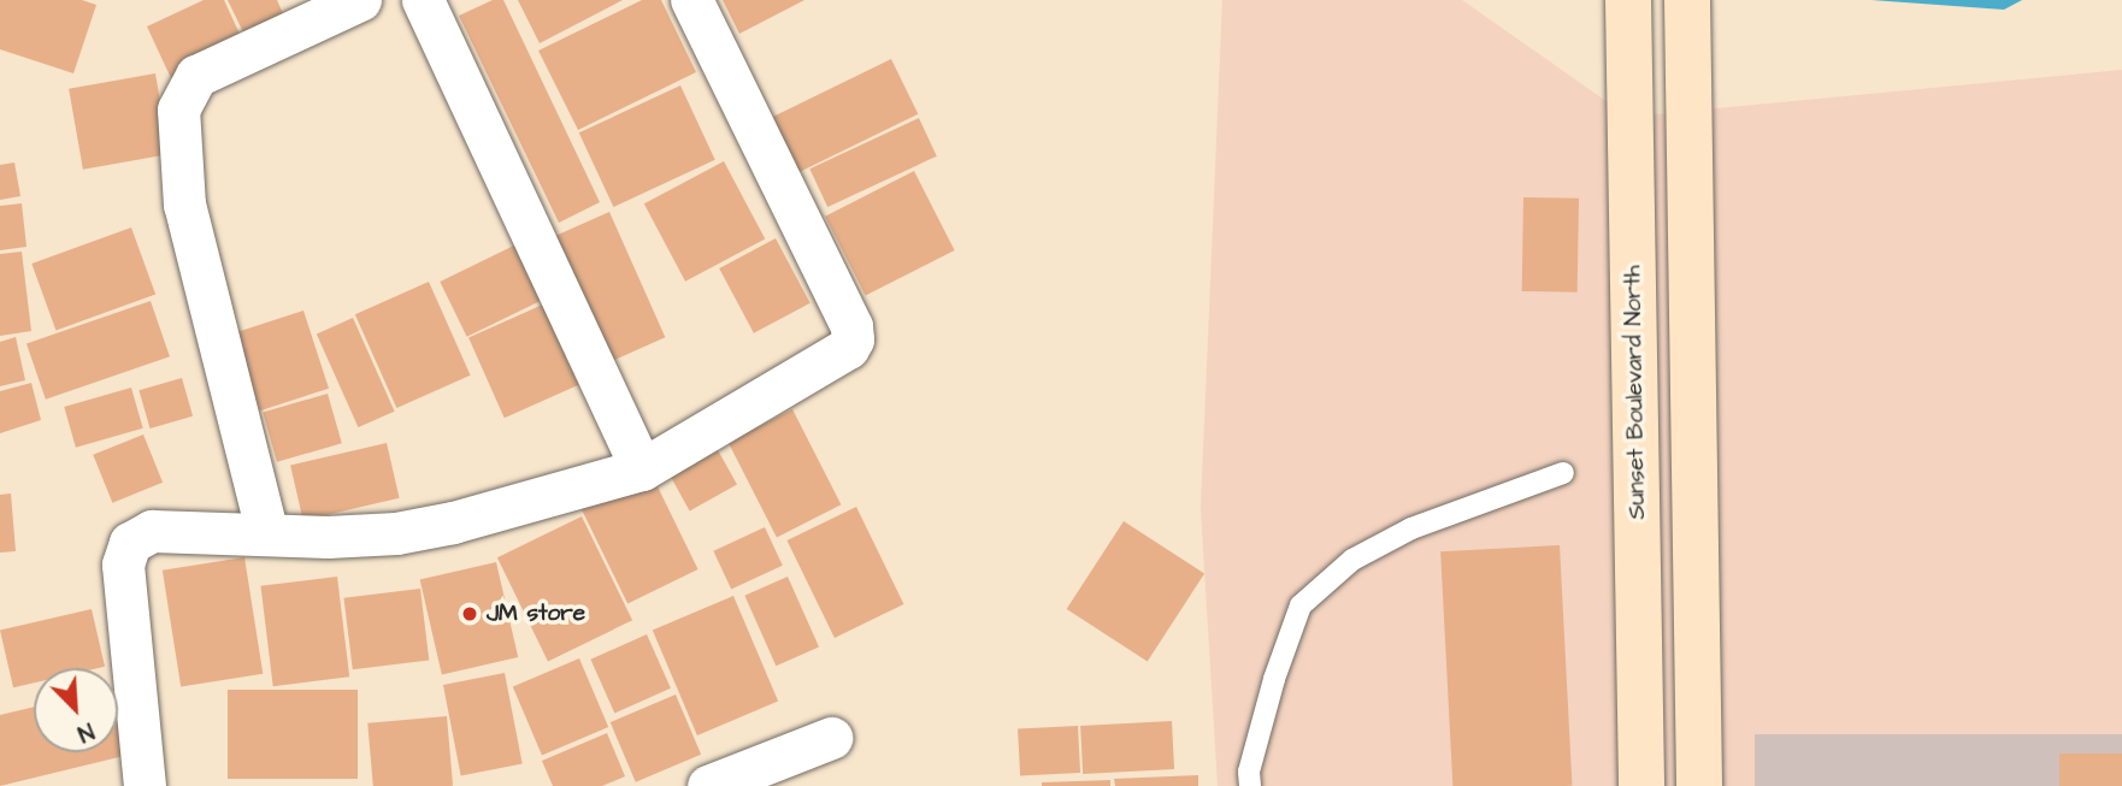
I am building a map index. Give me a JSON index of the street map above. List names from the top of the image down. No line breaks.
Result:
{"streets":{"main road":["Sunset Boulevard North"]},"places":["JM store"],"north":"bottom right"}
